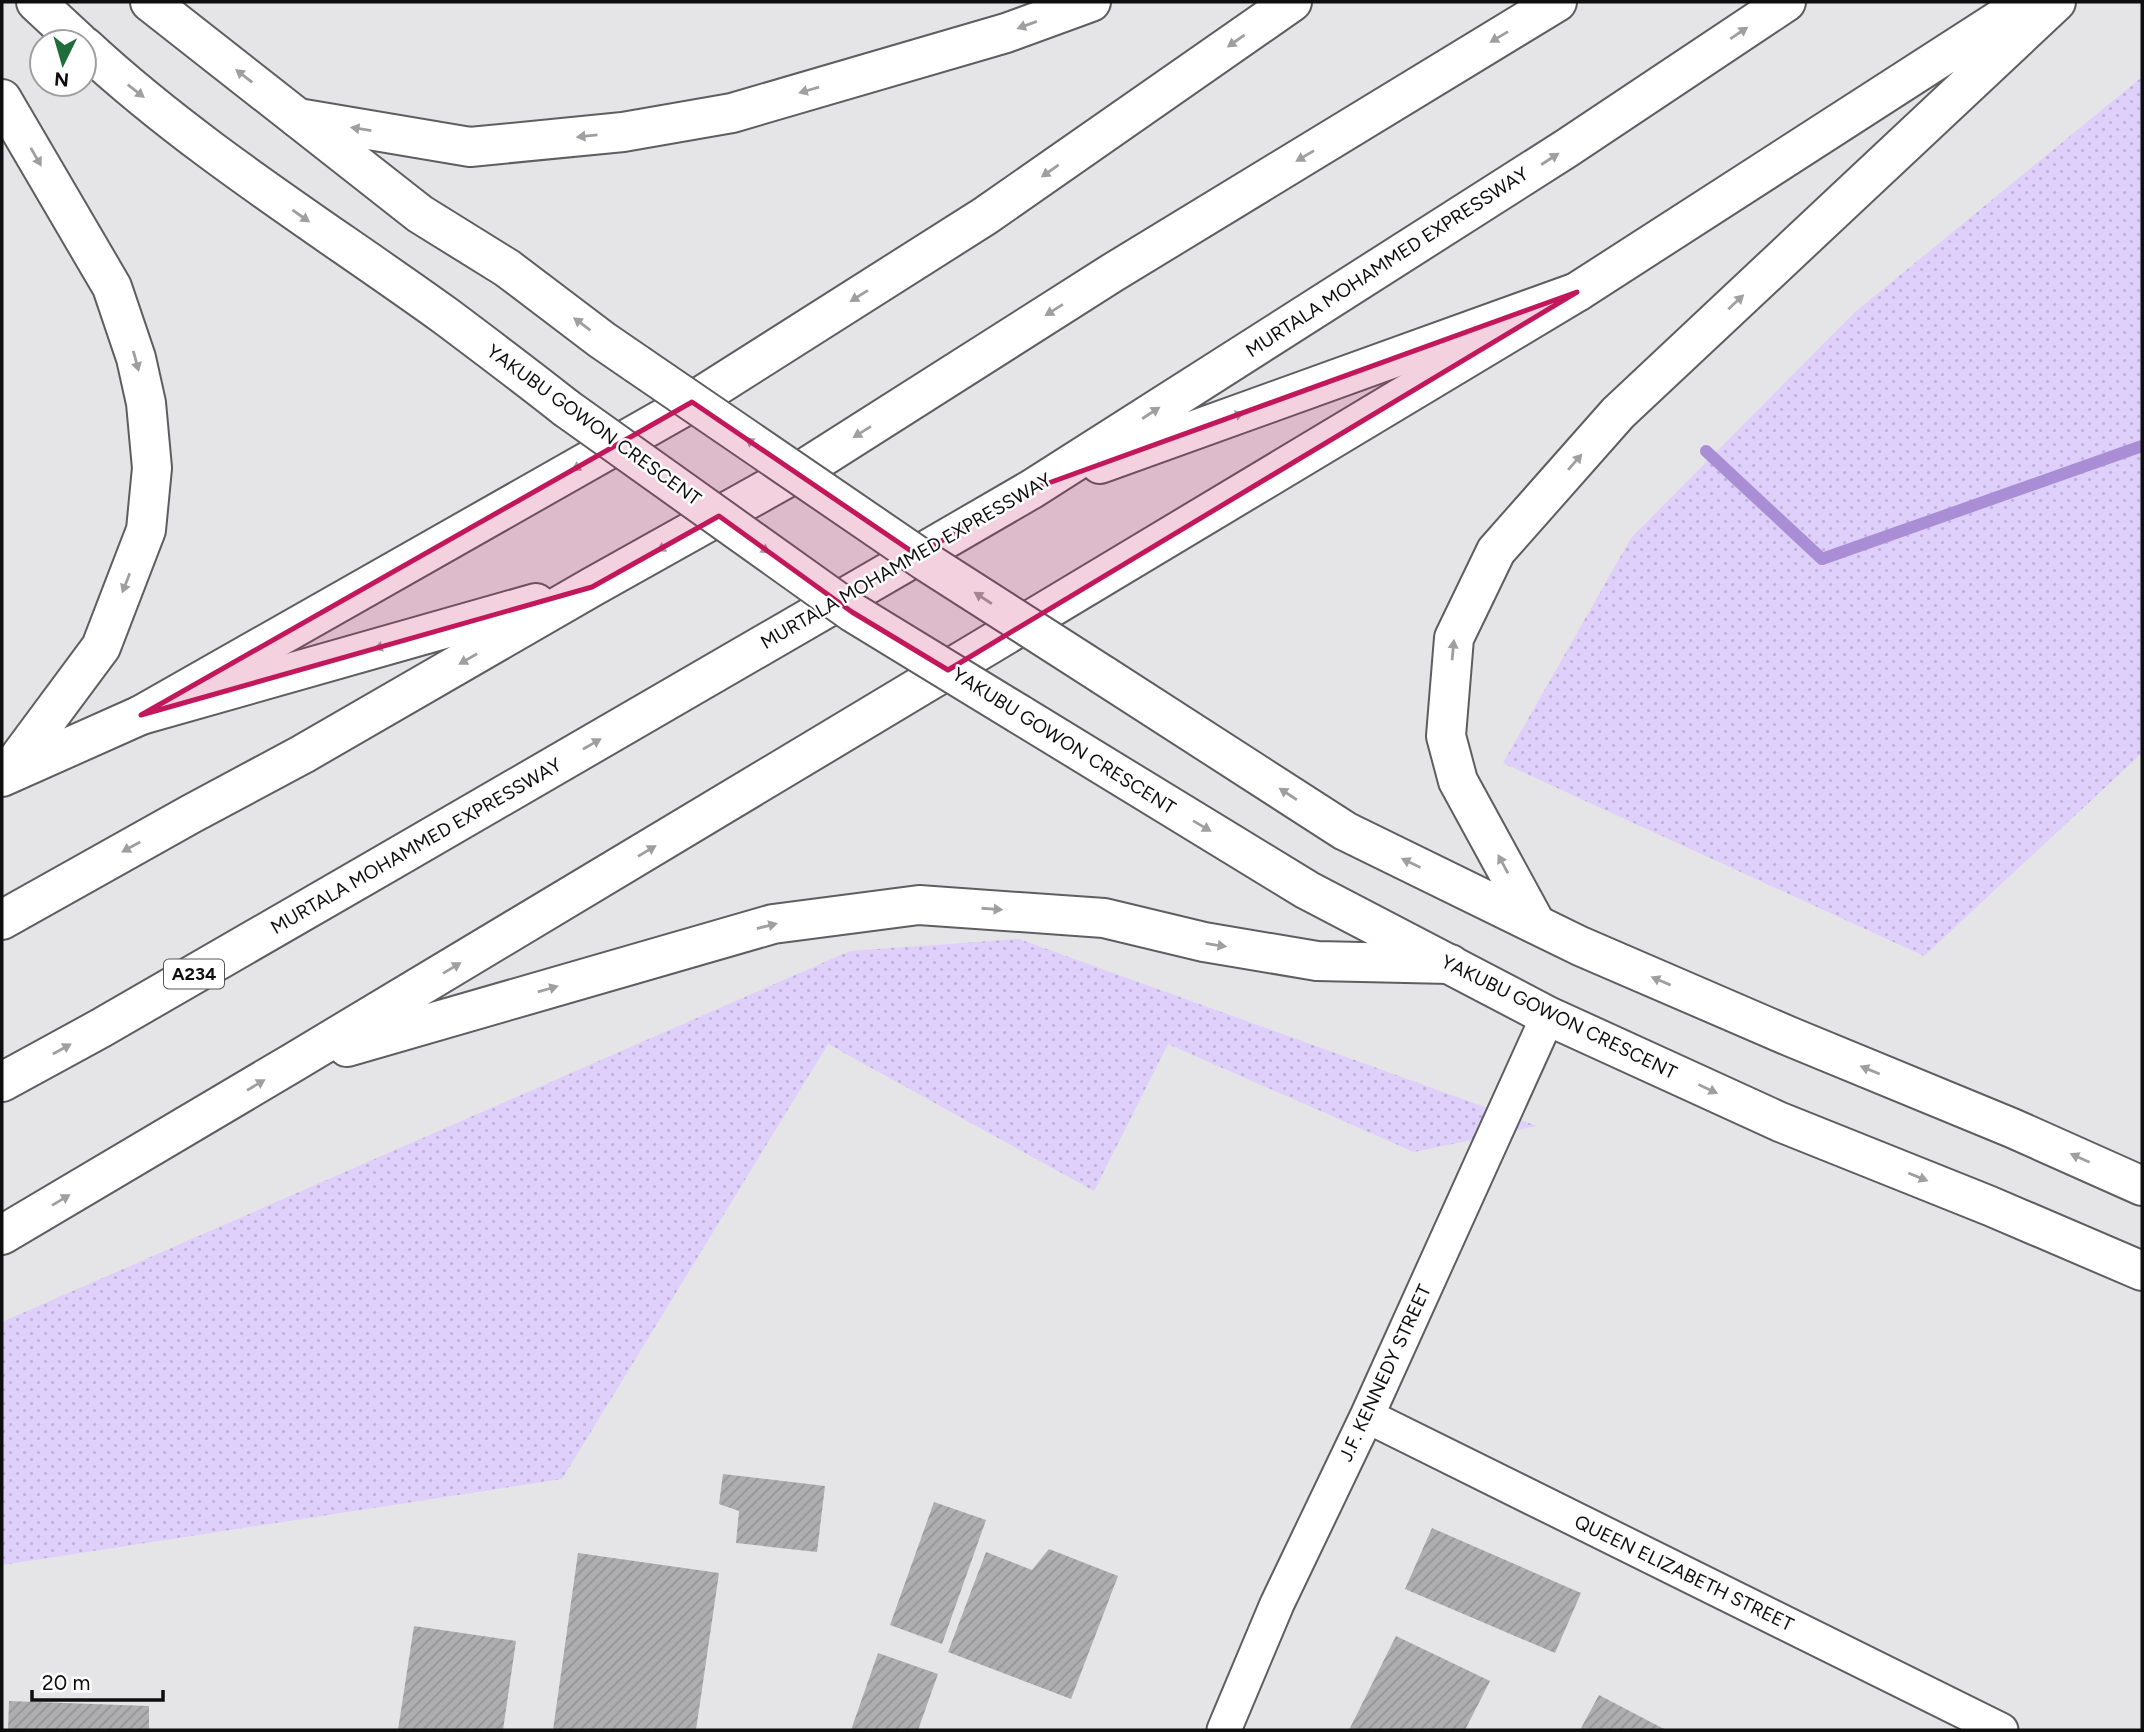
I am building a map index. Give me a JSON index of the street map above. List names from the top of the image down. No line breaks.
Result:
{"streets":{"main road":["MURTALA MOHAMMED EXPRESSWAY","YAKUBU GOWON CRESCENT","A234"],"street":["J.F. KENNEDY STREET","QUEEN ELIZABETH STREET"]},"crossings":[["YAKUBU GOWON CRESCENT","J.F. KENNEDY STREET"],["J.F. KENNEDY STREET","QUEEN ELIZABETH STREET"]],"scale_bar":"20 m","north":"bottom"}
